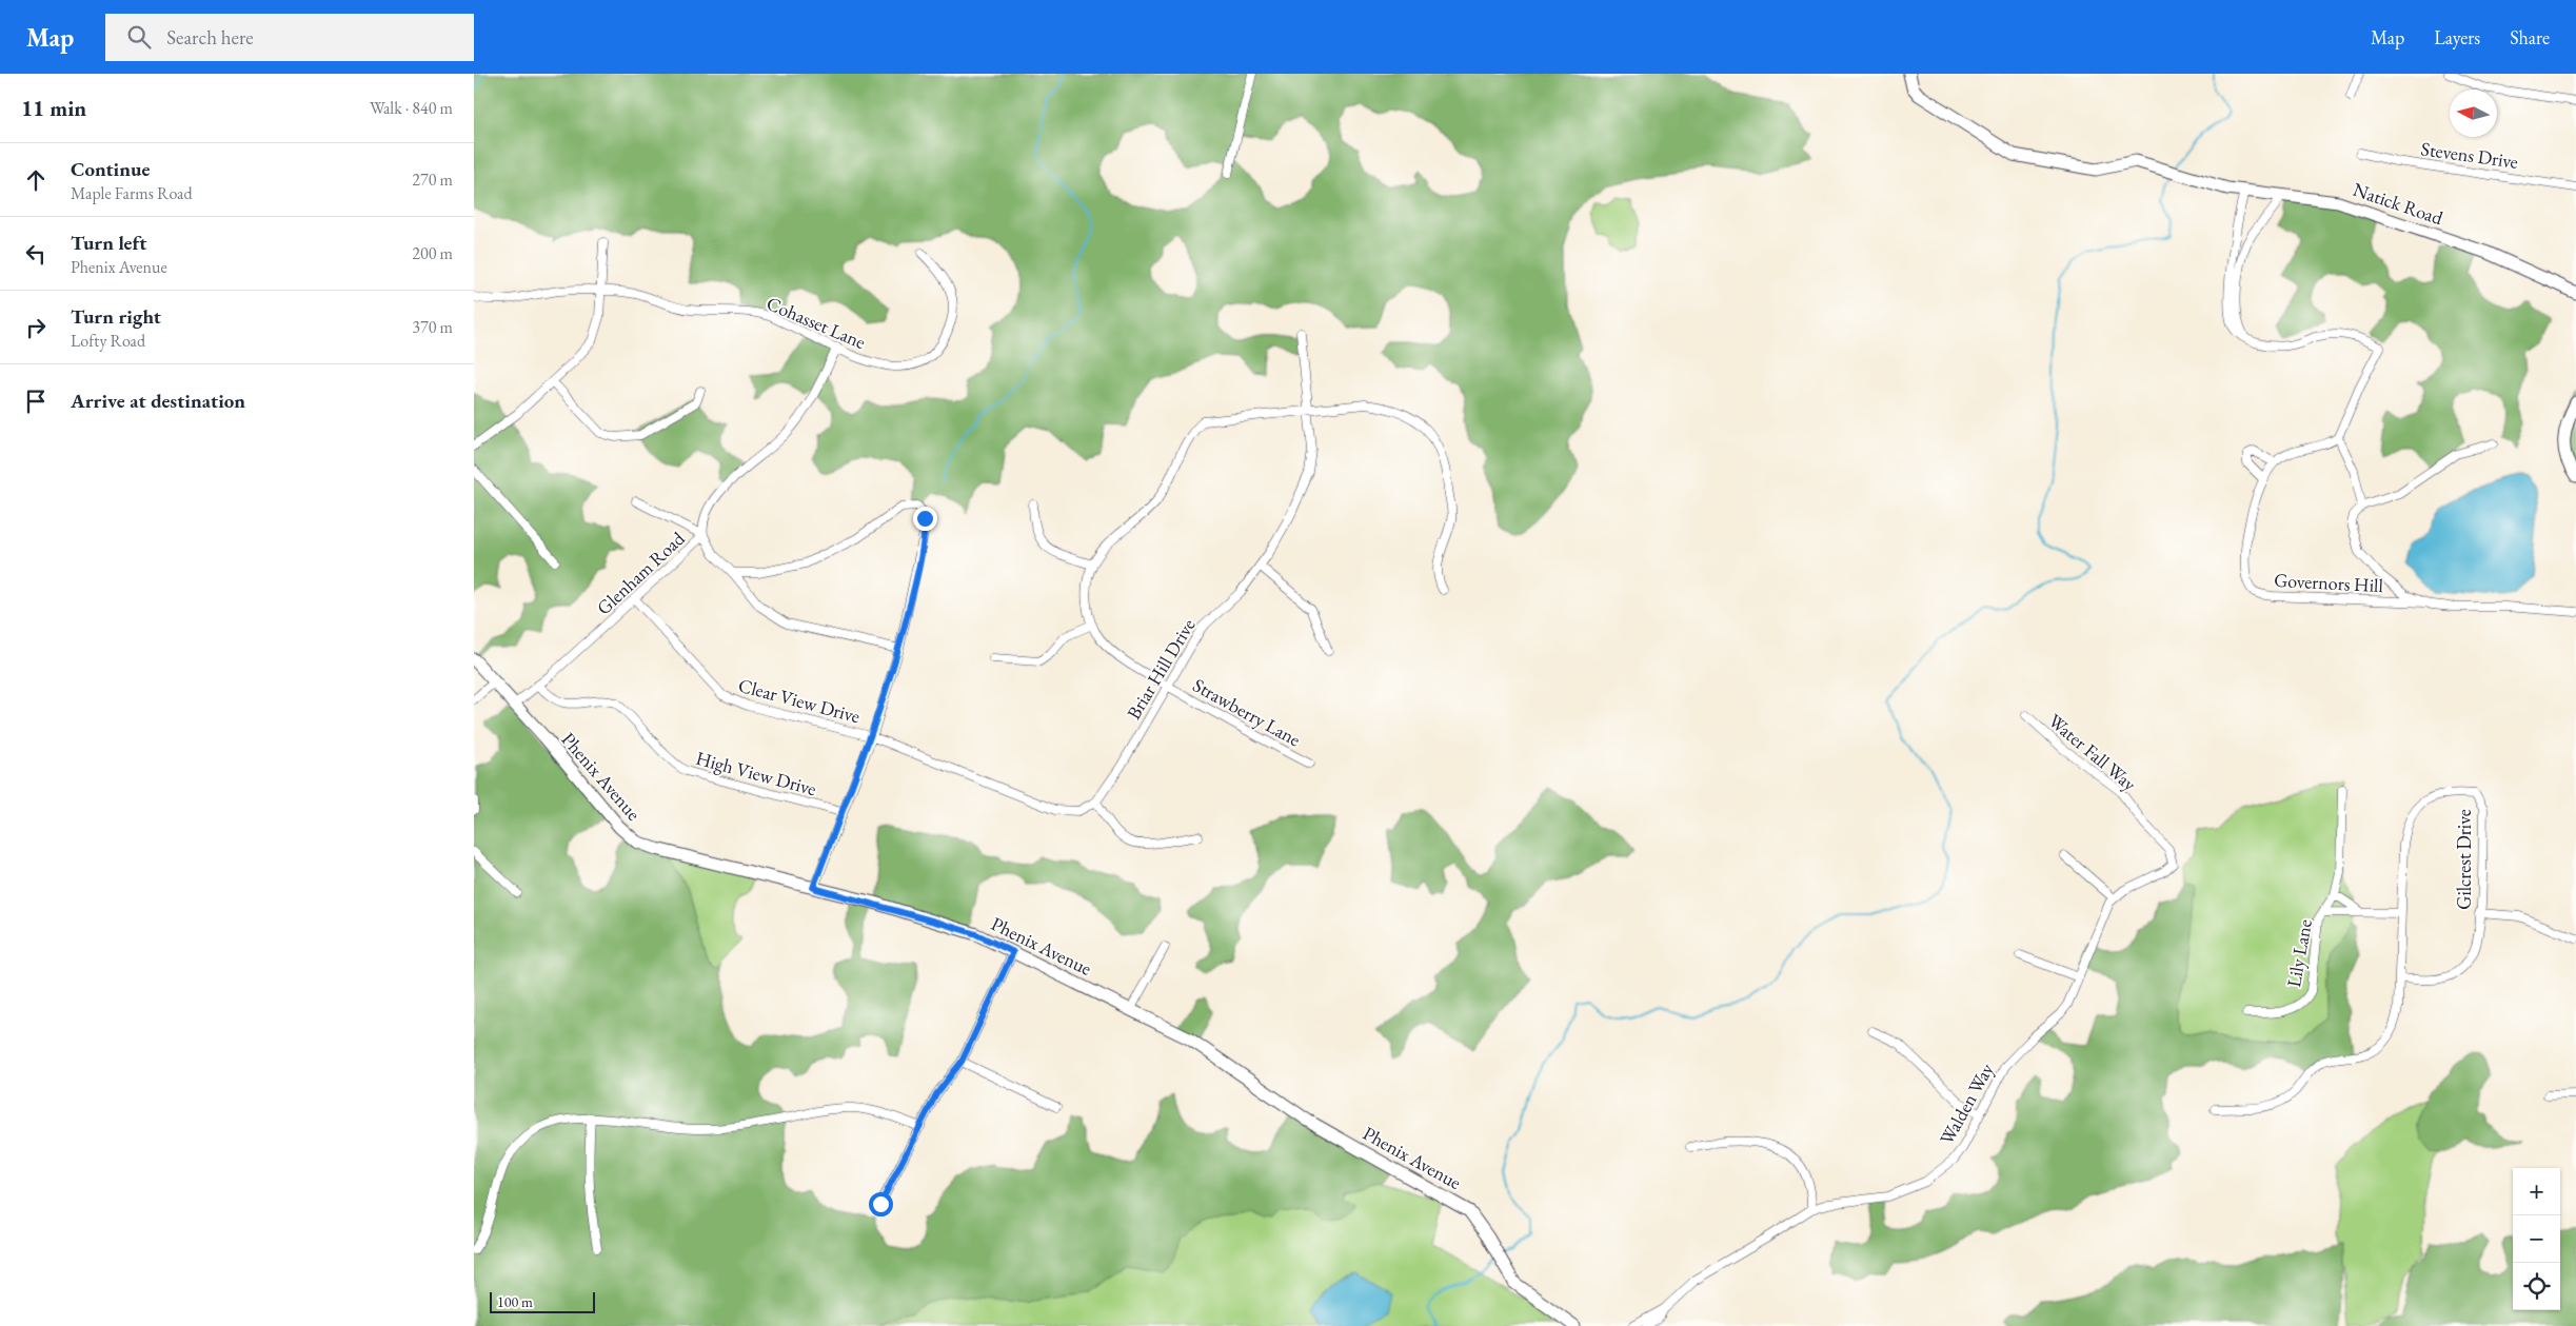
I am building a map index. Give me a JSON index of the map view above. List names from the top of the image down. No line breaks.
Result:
{"streets":{"main road":["Natick Road","Phenix Avenue"],"street":["Stevens Drive","Cohasset Lane","Glenham Road","Governors Hill","Briar Hill Drive","Clear View Drive","Strawberry Lane","Water Fall Way","High View Drive","Gilcrest Drive","Lily Lane","Walden Way"]},"crossings":[["Cohasset Lane","Glenham Road"],["Glenham Road","Clear View Drive"],["Glenham Road","High View Drive"],["Glenham Road","Phenix Avenue"],["Briar Hill Drive","Strawberry Lane"],["Water Fall Way","Walden Way"],["Gilcrest Drive","Lily Lane"]],"scale_bar":"100 m","north":"left","page":{"header":"Map","search":"Search here","nav":["Map","Layers","Share"],"heading":["11 min","Walk · 840 m"],"list":[["Continue","Maple Farms Road","270 m"],["Turn left","Phenix Avenue","200 m"],["Turn right","Lofty Road","370 m"],"Arrive at destination"],"map_buttons":["+","−"],"scale":"100 m"}}
